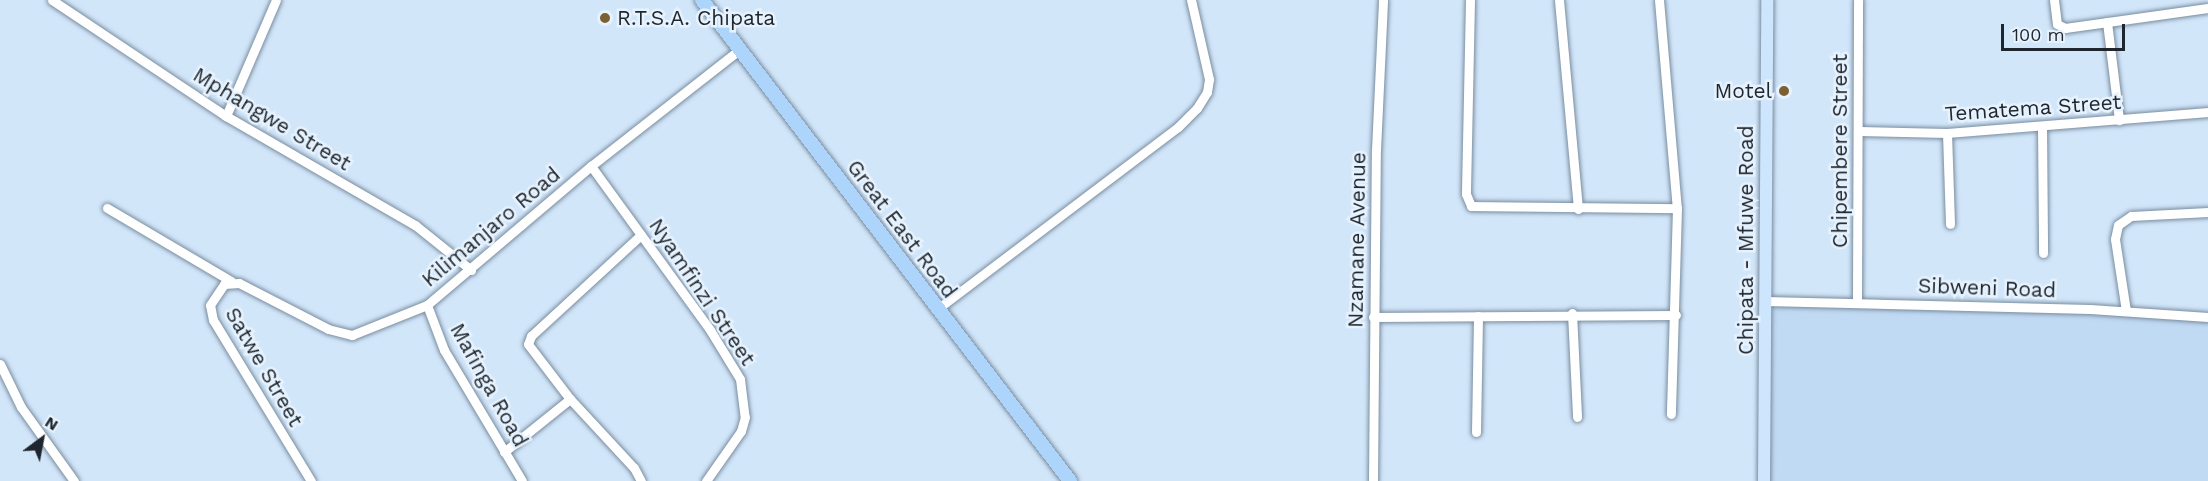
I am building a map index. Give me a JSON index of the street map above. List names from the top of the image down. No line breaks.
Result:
{"streets":{"highway":["Great East Road"],"main road":["Chipata - Mfuwe Road"],"street":["Tematema Street","Mphangwe Street","Chipembere Street","Kilimanjaro Road","Nzamane Avenue","Sibweni Road","Nyamfinzi Street","Satwe Street","Mafinga Road"]},"crossings":[["Tematema Street","Chipembere Street"],["Mphangwe Street","Kilimanjaro Road"],["Chipembere Street","Sibweni Road"],["Kilimanjaro Road","Great East Road"],["Kilimanjaro Road","Nyamfinzi Street"],["Kilimanjaro Road","Satwe Street"],["Kilimanjaro Road","Mafinga Road"],["Chipata - Mfuwe Road","Sibweni Road"]],"places":["R.T.S.A. Chipata","Motel"],"scale_bar":"100 m","north":"top right"}
